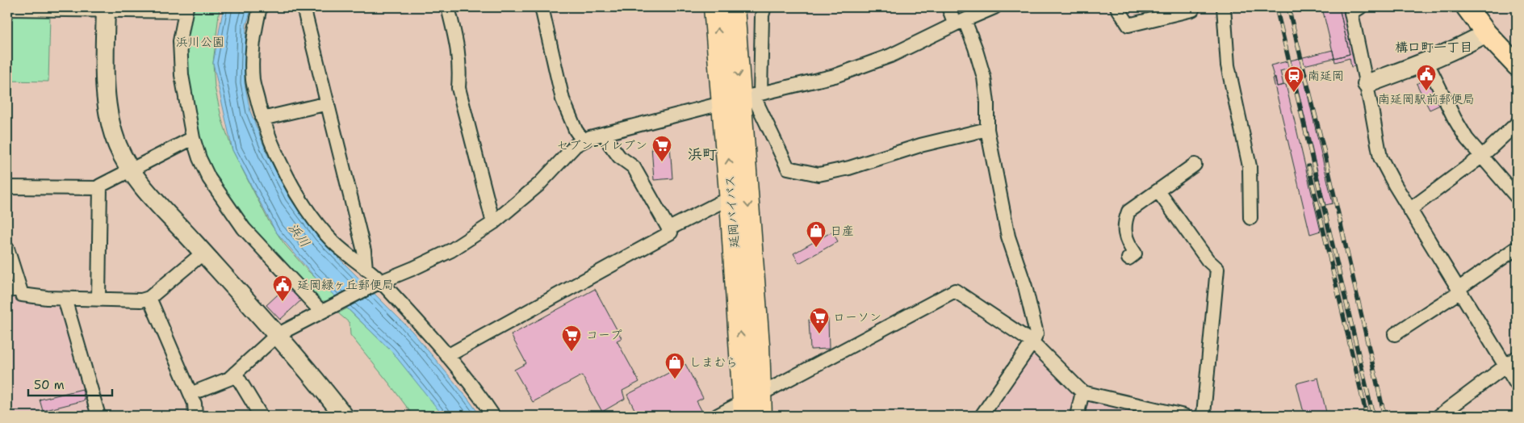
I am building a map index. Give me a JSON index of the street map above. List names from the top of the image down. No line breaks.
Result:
{"streets":{"highway":["延岡バイパス"]},"districts":["構口町一丁目","浜町"],"water":["浜川"],"parks":["浜川公園"],"places":{"public building":["南延岡駅前郵便局","延岡緑ヶ丘郵便局"],"station":["南延岡"],"supermarket":["セブン-イレブン","ローソン","コープ"],"shop":["日産","しまむら"]},"scale_bar":"50 m"}
